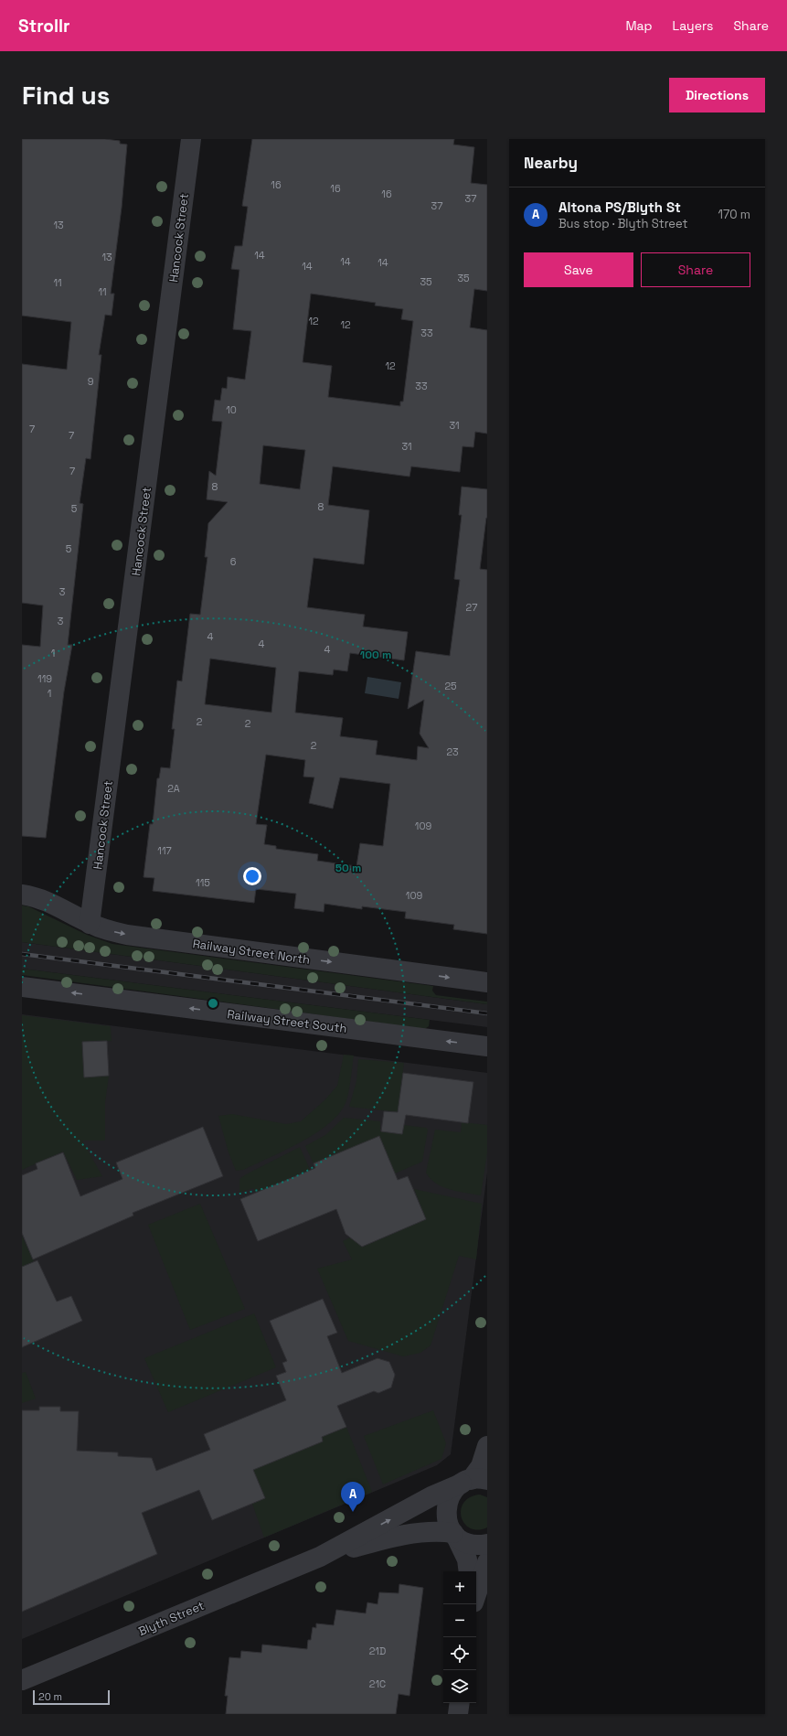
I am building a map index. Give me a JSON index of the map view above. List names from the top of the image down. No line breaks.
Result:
{"streets":{"street":["Hancock Street","Railway Street North","Railway Street South","Blyth Street"]},"crossings":[["Hancock Street","Railway Street North"]],"one_way":["Railway Street North","Railway Street South"],"house_numbers":["16","16","16","37","37","13","14","13","14","14","14","35","35","11","11","12","12","33","12","9","33","10","31","7","7","31","7","8","8","5","5","6","3","27","3","4","4","4","1","119","25","1","2","2","2","23","2A","109","117","115","109","21D","21C"],"scale_bar":"20 m","page":{"header":"Strollr","nav":["Map","Layers","Share"],"buttons":["Directions",["Save","Share"]],"title":"Find us","heading":"Nearby","list":[{"mark":"A","name":"Altona PS/Blyth St","note":"Bus stop · Blyth Street","value":"170 m"}],"pins":"A","map_buttons":["+","−"],"scale":"20 m"},"rings":["100 m","50 m"]}
